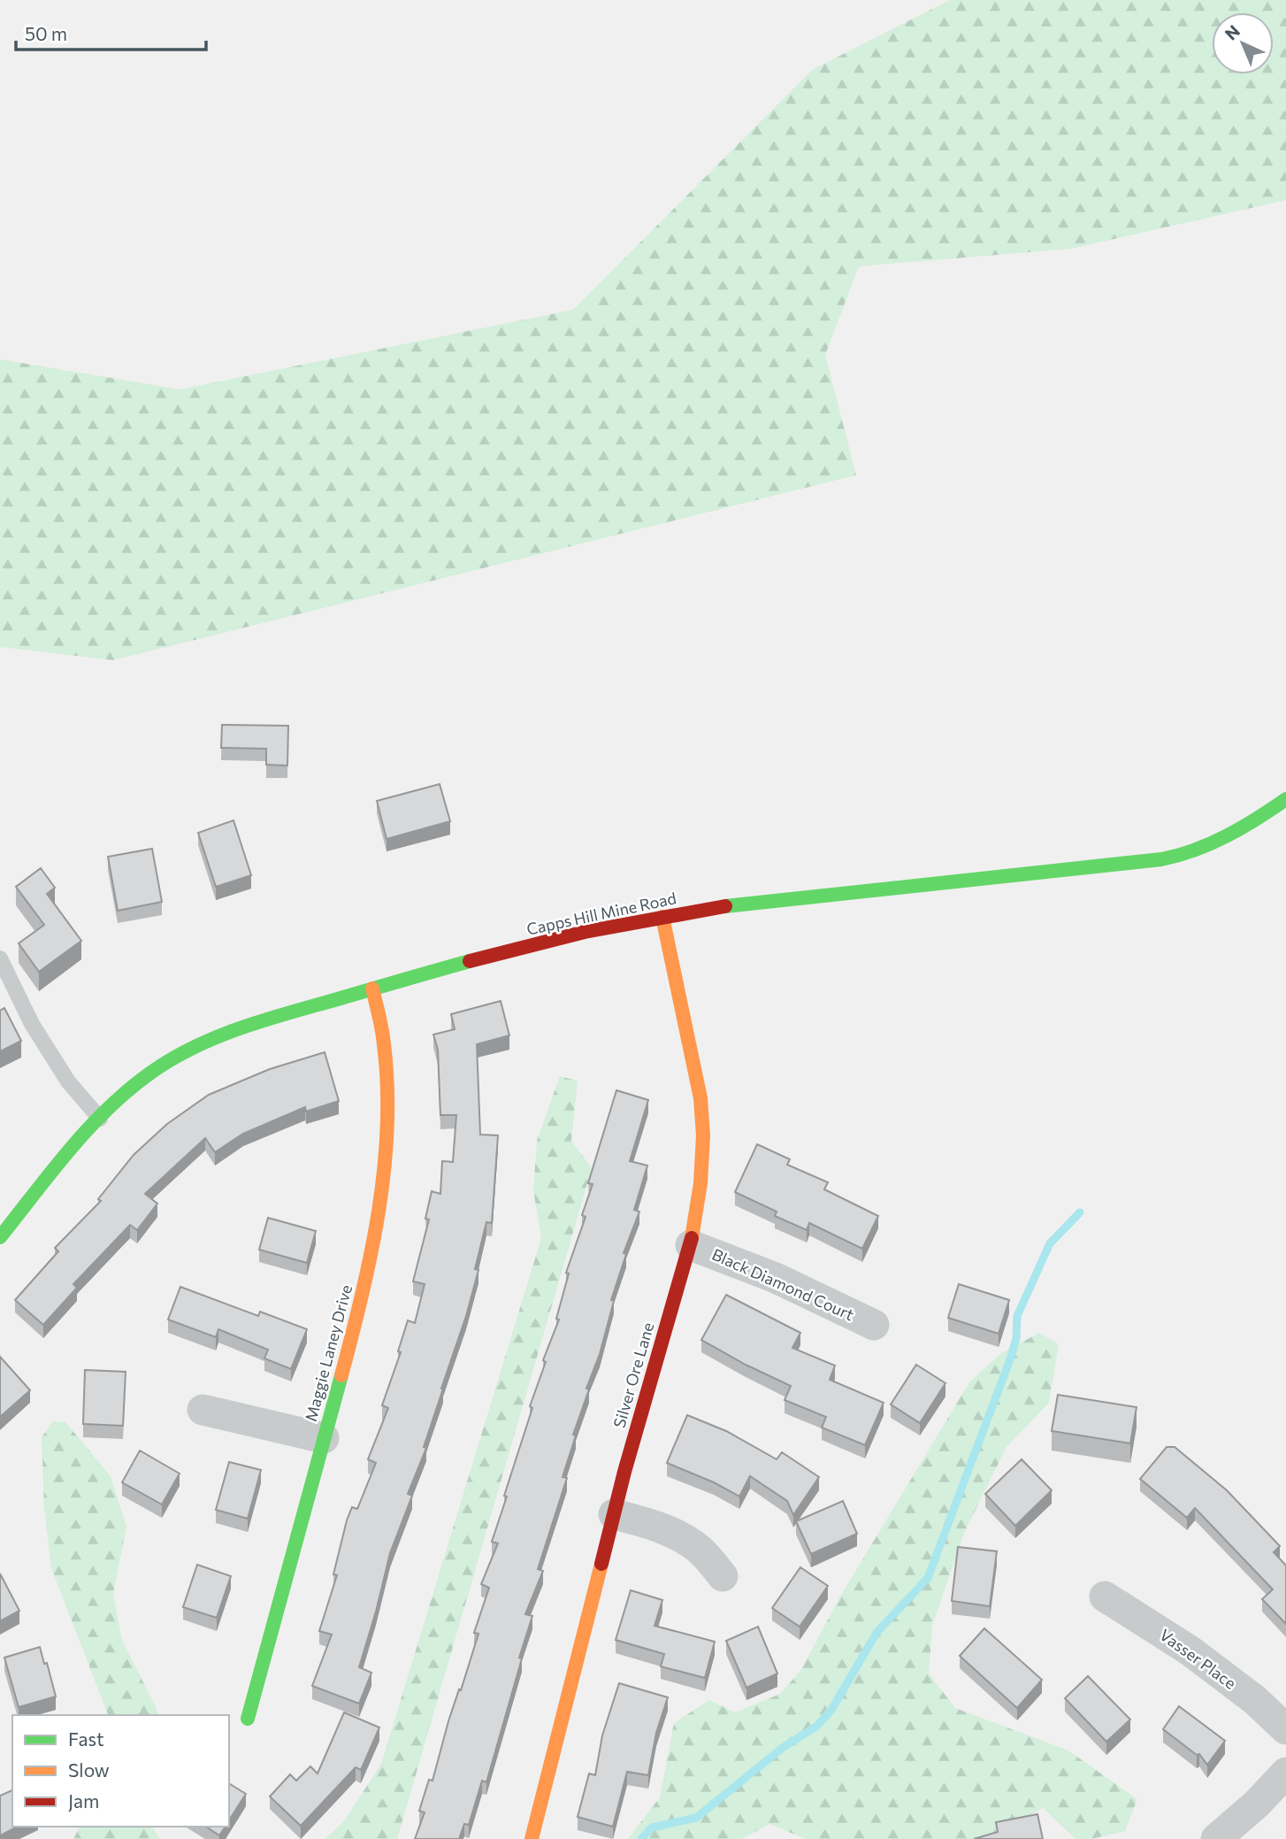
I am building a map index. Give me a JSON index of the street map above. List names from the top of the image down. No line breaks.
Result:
{"streets":{"street":["Capps Hill Mine Road","Black Diamond Court","Maggie Laney Drive","Silver Ore Lane","Vasser Place"]},"crossings":[["Capps Hill Mine Road","Maggie Laney Drive"],["Capps Hill Mine Road","Silver Ore Lane"],["Black Diamond Court","Silver Ore Lane"]],"legend":["Fast","Slow","Jam"],"scale_bar":"50 m","north":"top left"}
